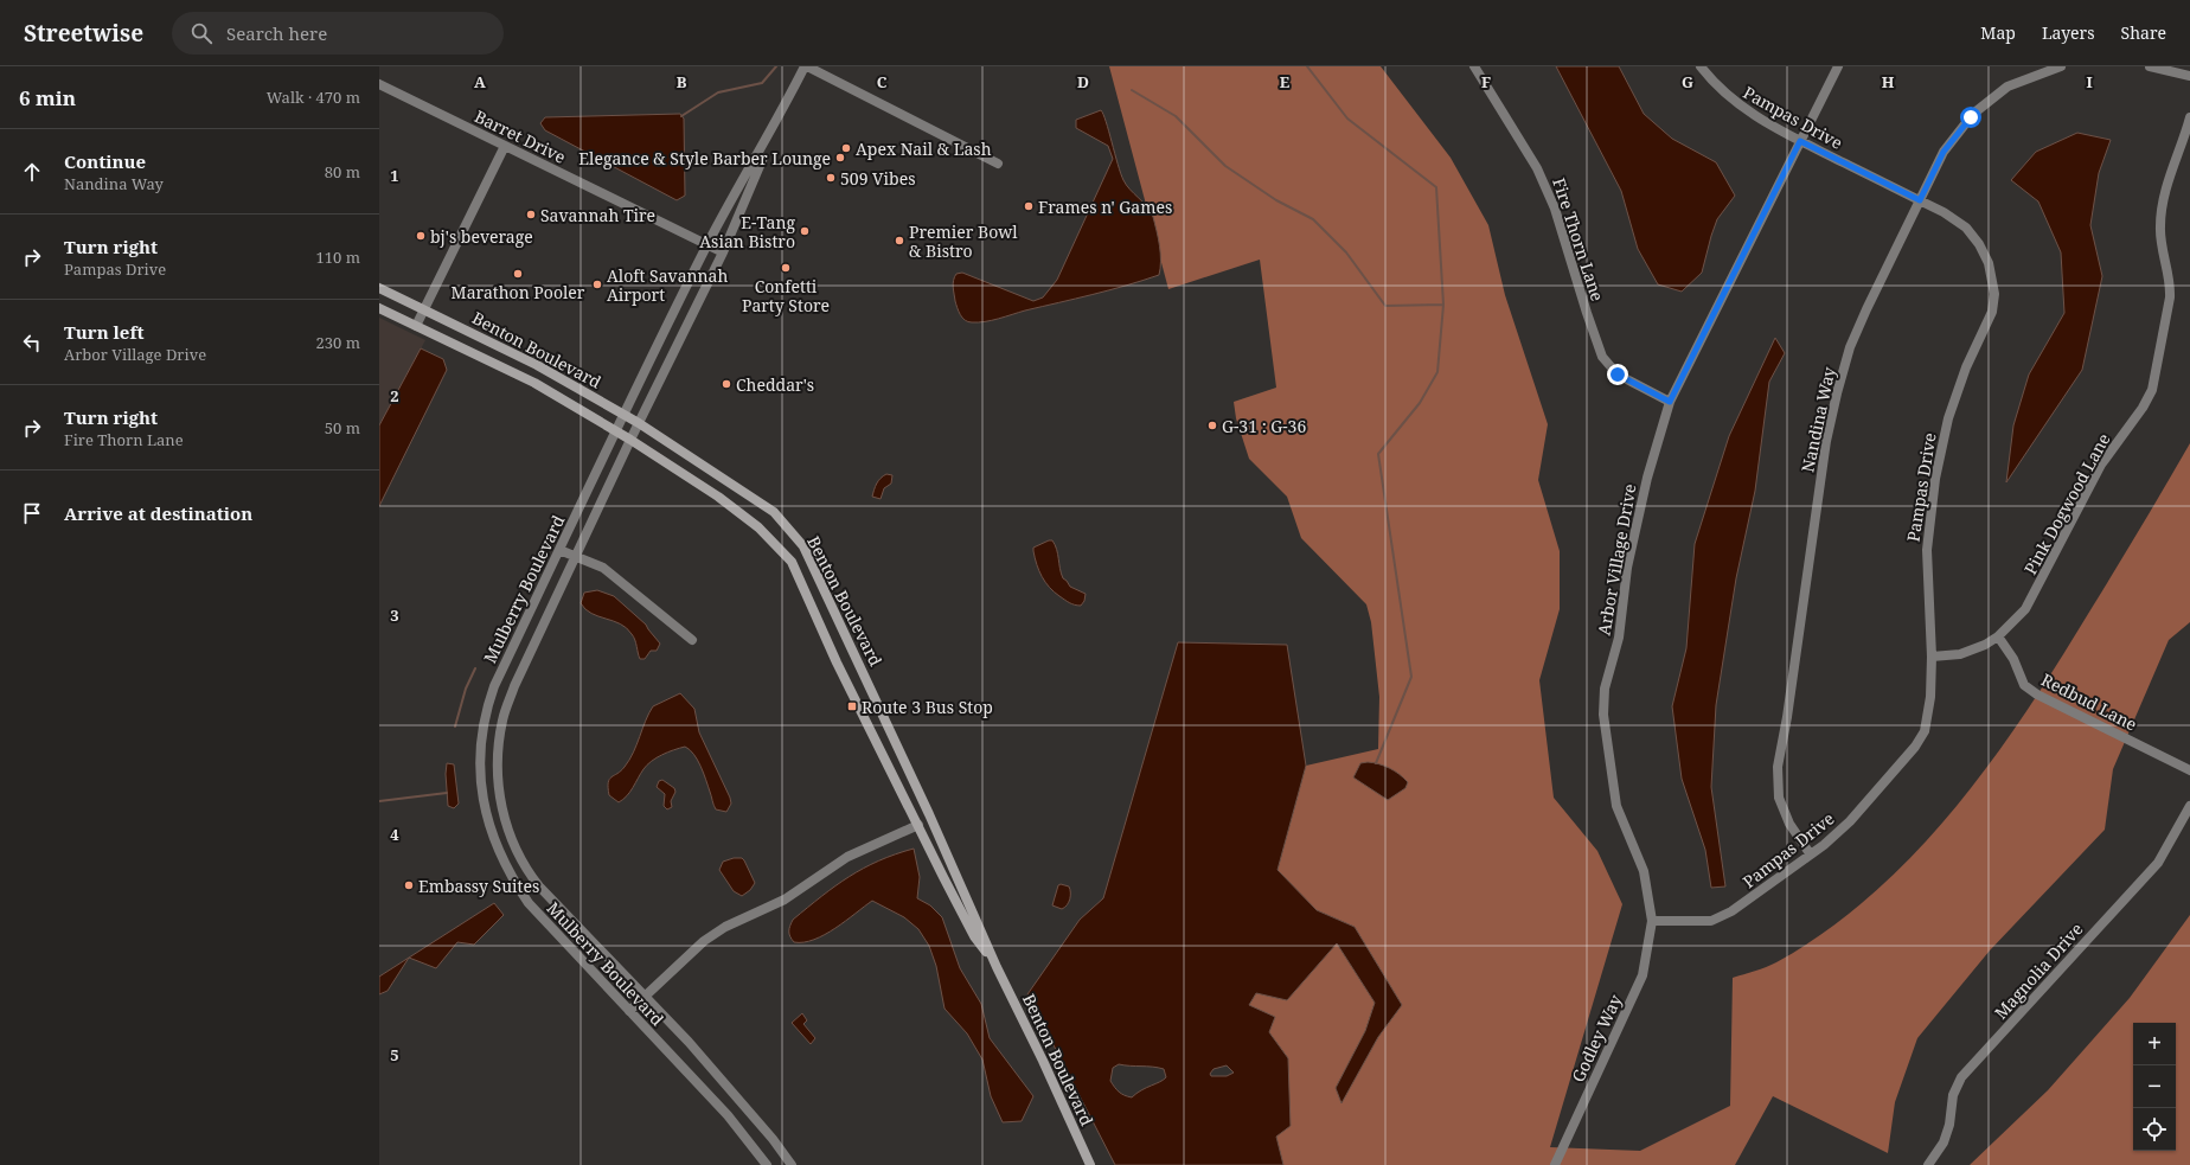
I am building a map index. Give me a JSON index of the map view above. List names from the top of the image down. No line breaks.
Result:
{"streets":{"street":["Pampas Drive","Barret Drive","Fire Thorn Lane","Benton Boulevard","Nandina Way","Pink Dogwood Lane","Arbor Village Drive","Mulberry Boulevard","Redbud Lane","Magnolia Drive","Godley Way"]},"crossings":[["Pampas Drive","Nandina Way"],["Pampas Drive","Pink Dogwood Lane"],["Pampas Drive","Arbor Village Drive"],["Pampas Drive","Godley Way"],["Barret Drive","Mulberry Boulevard"],["Fire Thorn Lane","Arbor Village Drive"],["Benton Boulevard","Mulberry Boulevard"],["Pink Dogwood Lane","Redbud Lane"],["Arbor Village Drive","Godley Way"]],"places":{"other":["Apex Nail & Lash","Elegance & Style Barber Lounge","509 Vibes","Frames n' Games","Savannah Tire","E-Tang Asian Bistro","bj's beverage","Premier Bowl & Bistro","Confetti Party Store","Marathon Pooler","Aloft Savannah Airport","Cheddar's","G-31 : G-36","Embassy Suites"],"transit":["Route 3 Bus Stop"]},"page":{"header":"Streetwise","search":"Search here","nav":["Map","Layers","Share"],"heading":["6 min","Walk · 470 m"],"list":[["Continue","Nandina Way","80 m"],["Turn right","Pampas Drive","110 m"],["Turn left","Arbor Village Drive","230 m"],["Turn right","Fire Thorn Lane","50 m"],"Arrive at destination"],"map_buttons":["+","−"]},"grid":{"columns":["A","B","C","D","E","F","G","H","I"],"rows":["1","2","3","4","5"]}}
